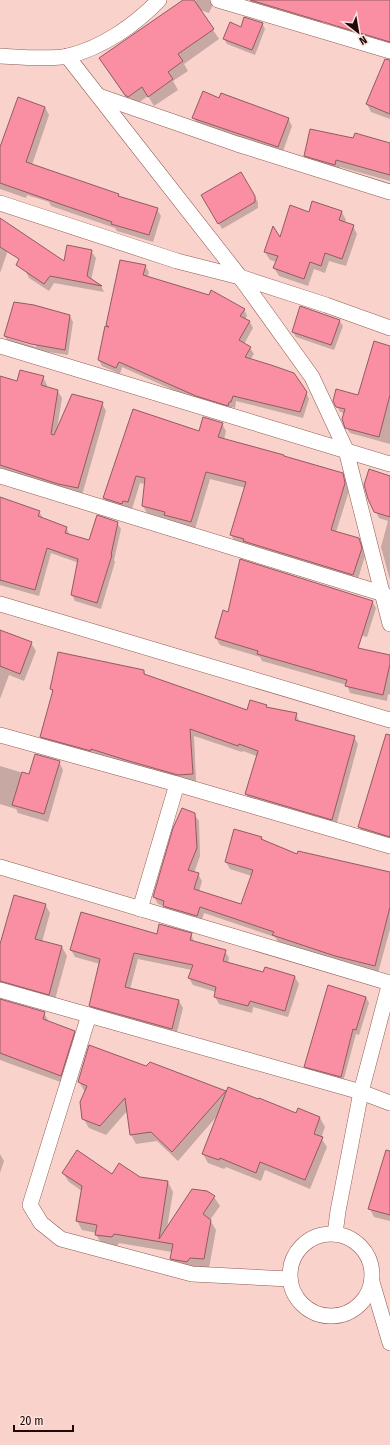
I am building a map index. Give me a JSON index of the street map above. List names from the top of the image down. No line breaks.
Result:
{"scale_bar":"20 m","north":"bottom right"}
